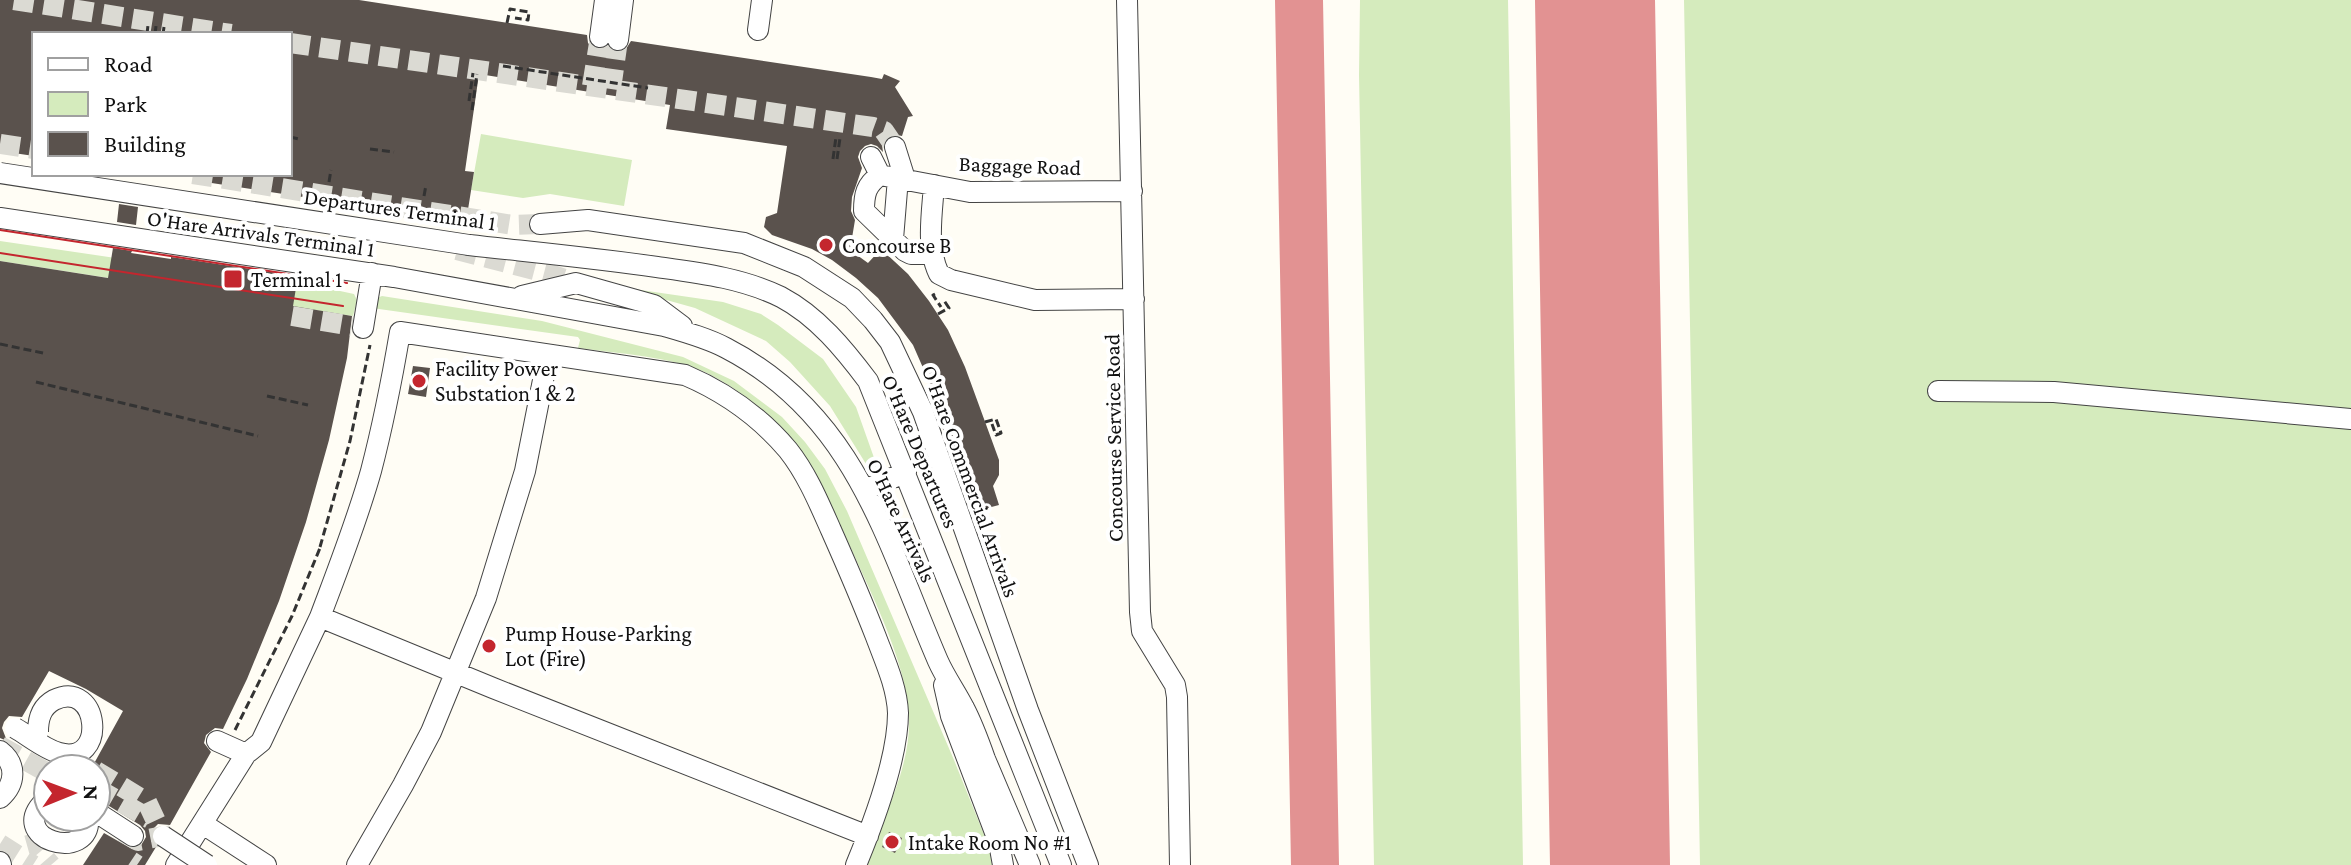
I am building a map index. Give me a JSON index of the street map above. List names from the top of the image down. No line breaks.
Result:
{"streets":{"street":["Baggage Road","Departures Terminal 1","O'Hare Arrivals Terminal 1","Concourse Service Road","O'Hare Departures","O'Hare Commercial Arrivals","O'Hare Arrivals"]},"crossings":[["Baggage Road","Concourse Service Road"],["Departures Terminal 1","O'Hare Departures"],["O'Hare Arrivals Terminal 1","O'Hare Arrivals"]],"places":{"other":["Concourse B","Facility Power Substation 1 & 2","Pump House-Parking Lot (Fire)","Intake Room No #1"],"transit":["Terminal 1"]},"legend":["Road","Park","Building"],"north":"right"}
